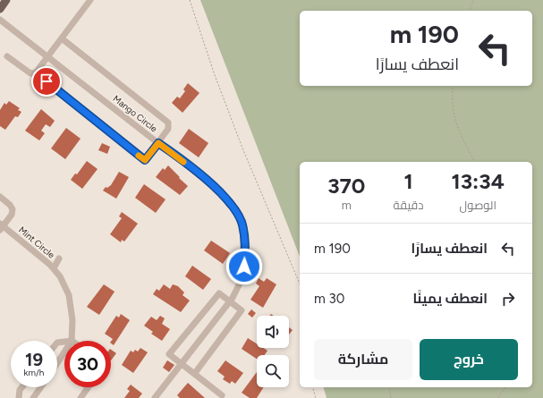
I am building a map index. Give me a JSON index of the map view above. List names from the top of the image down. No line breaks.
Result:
{"streets":{"street":["Mango Circle","Mint Circle"]},"page":{"turn":["190 m","انعطف يسارًا"],"eta":["13:34","الوصول","1","دقيقة","370","m"],"list":[{"name":"انعطف يسارًا","value":"190 m"},{"name":"انعطف يمينًا","value":"30 m"}],"buttons":["خروج","مشاركة"],"speed":"19 km/h","limit":"30"}}
